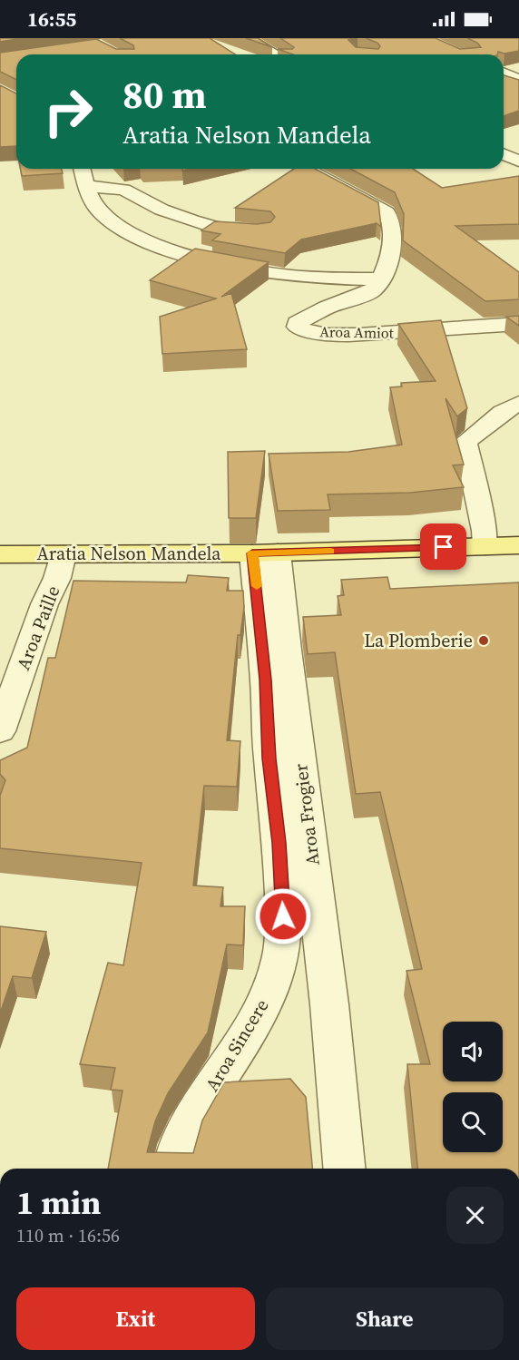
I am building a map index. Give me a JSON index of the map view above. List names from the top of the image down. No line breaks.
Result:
{"streets":{"main road":["Aratia Nelson Mandela"],"street":["Aroa Amiot","Aroa Paille","Aroa Frogier","Aroa Sincere"]},"crossings":[["Aratia Nelson Mandela","Aroa Paille"],["Aratia Nelson Mandela","Aroa Frogier"],["Aratia Nelson Mandela","Aroa Sincere"],["Aroa Frogier","Aroa Sincere"]],"places":["La Plomberie"],"page":{"status":"16:55","turn":["80 m","Aratia Nelson Mandela"],"heading":["1 min","110 m · 16:56"],"buttons":["Exit","Share"]}}
